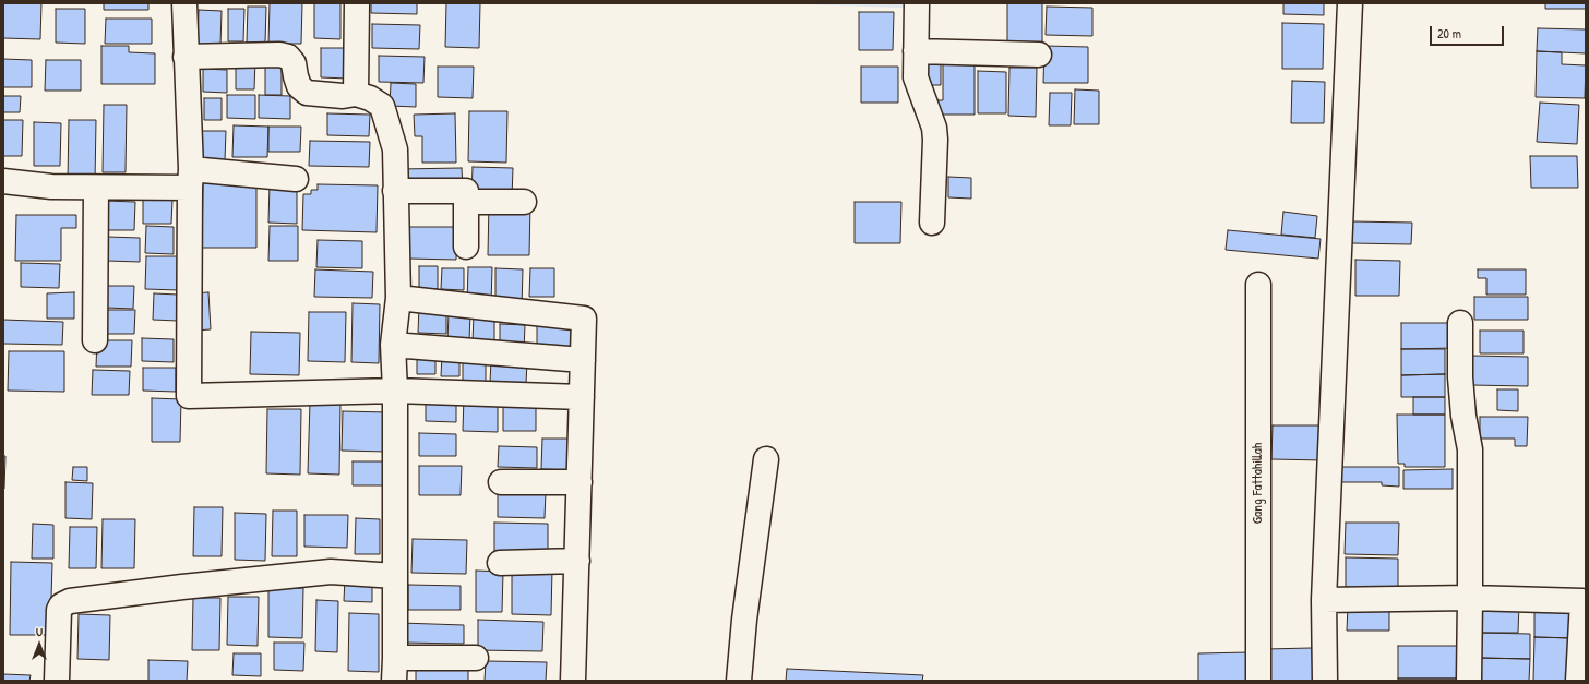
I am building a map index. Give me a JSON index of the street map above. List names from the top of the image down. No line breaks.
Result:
{"streets":{"street":["Gang Fattahillah"]},"scale_bar":"20 m","north":"top"}
